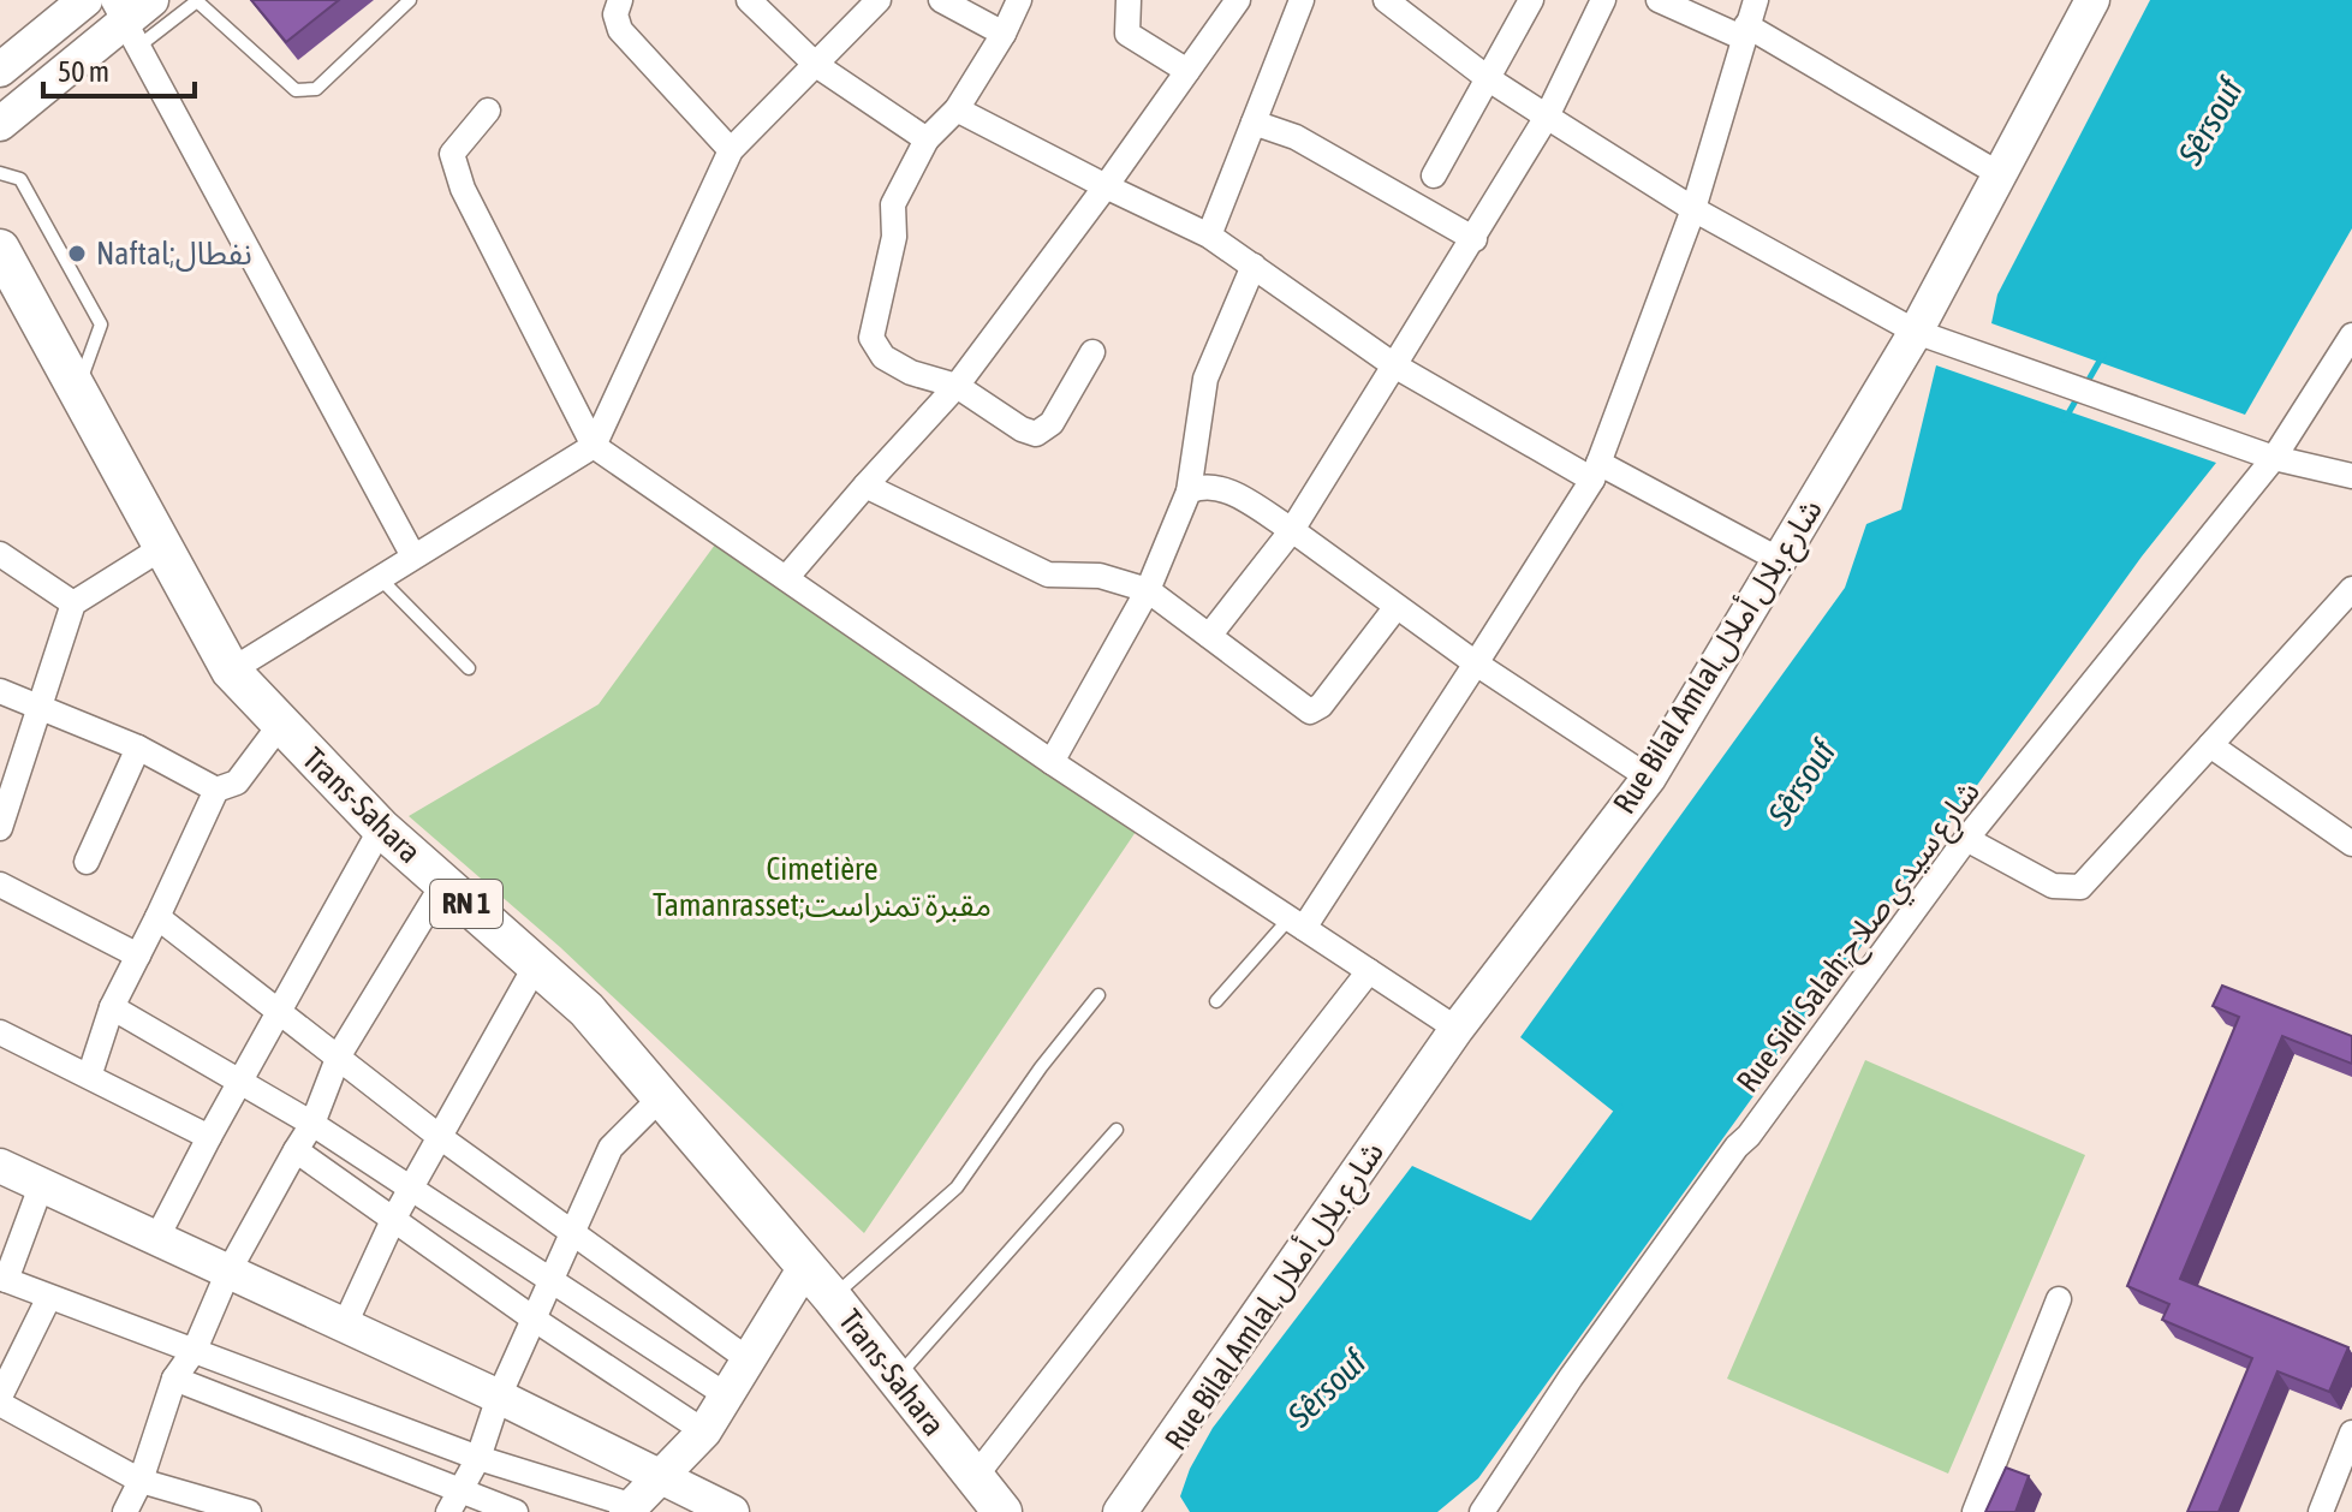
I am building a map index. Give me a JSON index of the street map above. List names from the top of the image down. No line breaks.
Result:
{"streets":{"main road":["Rue Bilal Amlal,شارع بلال أملال","Trans-Sahara","RN 1"],"street":["Rue Sidi Salah;شارع سيدي صلاح"]},"water":["Sêrsouf"],"parks":["Cimetière Tamanrasset;مقبرة تمنراست"],"places":["Naftal;نفطال"],"scale_bar":"50 m"}
